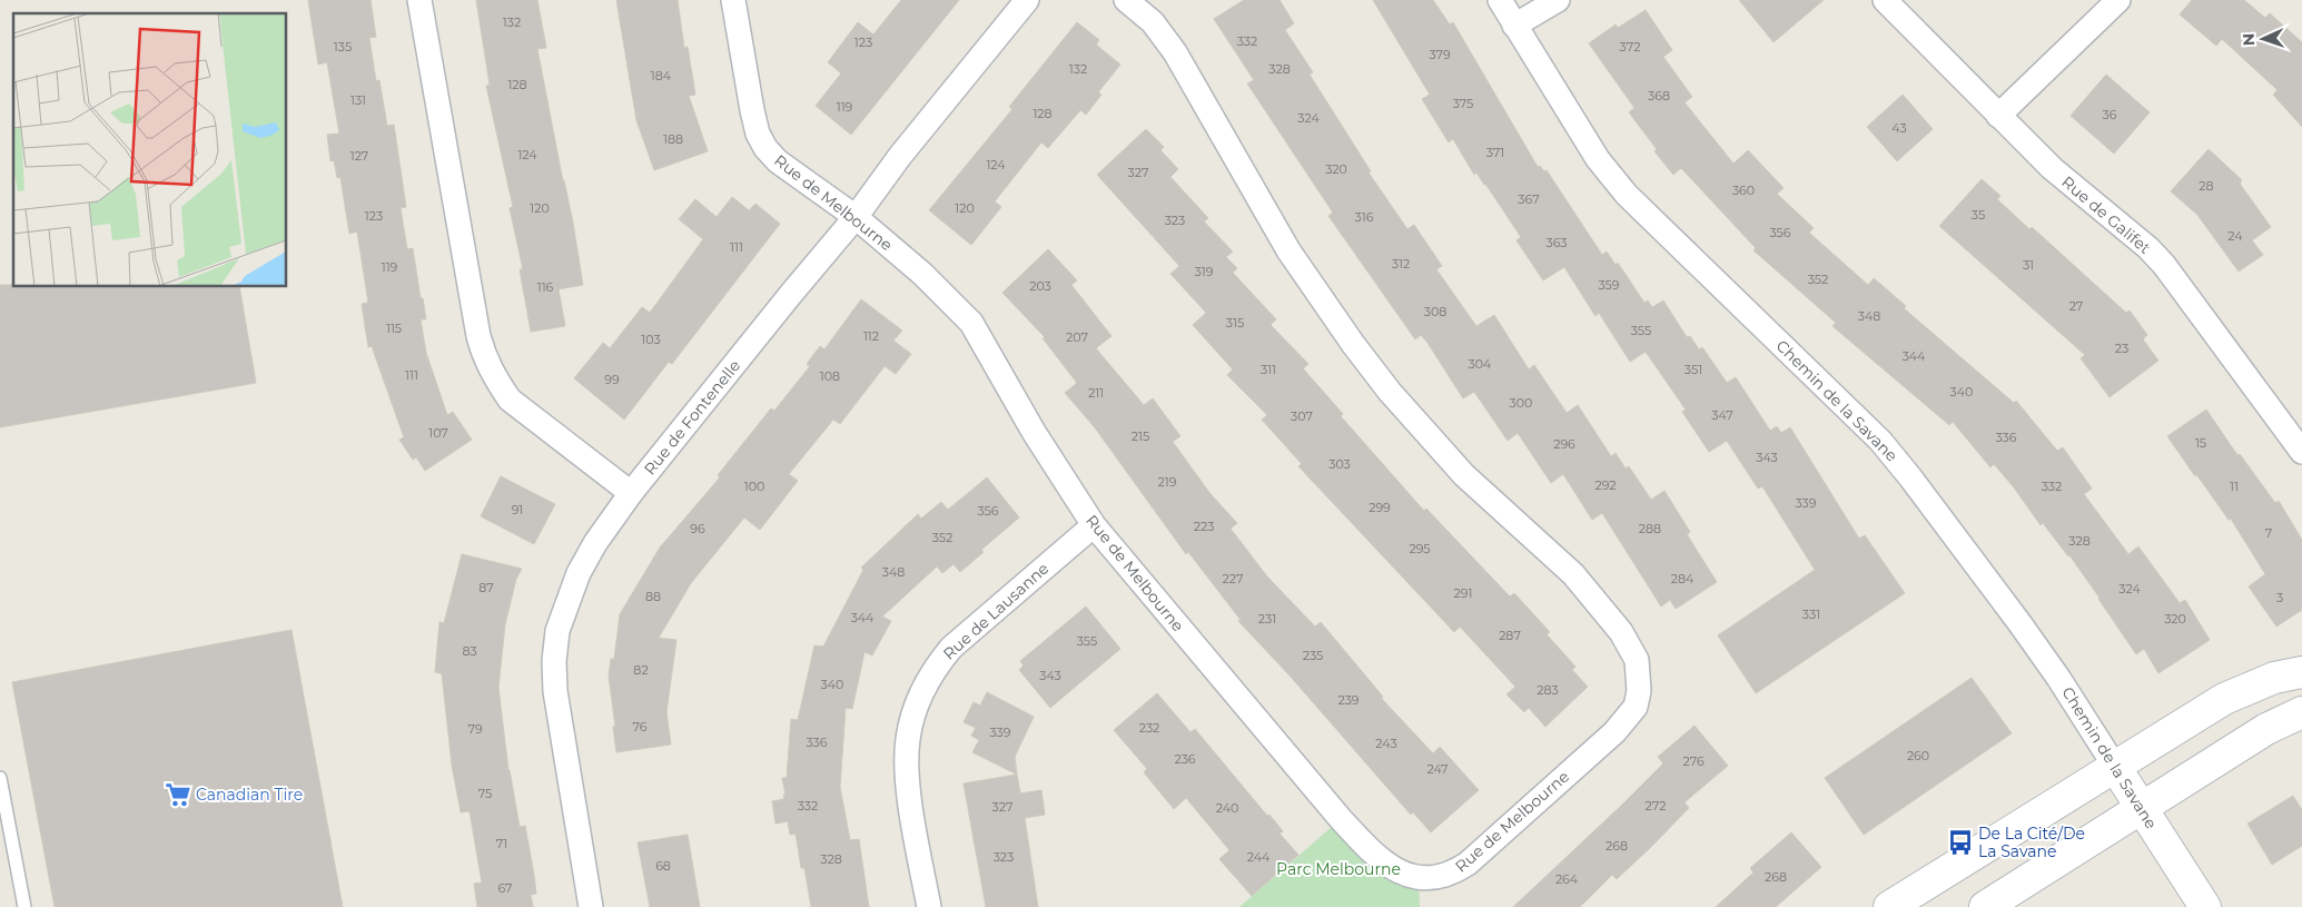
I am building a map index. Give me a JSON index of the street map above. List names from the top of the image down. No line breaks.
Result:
{"streets":{"street":["Rue de Melbourne","Rue de Galifet","Chemin de la Savane","Rue de Fontenelle","Rue de Lausanne"]},"crossings":[["Rue de Melbourne","Rue de Fontenelle"],["Rue de Melbourne","Rue de Lausanne"]],"parks":["Parc Melbourne"],"places":{"supermarket":["Canadian Tire"],"bus stop":["De La Cité/De La Savane"]},"house_numbers":["132","332","123","135","372","379","132","328","184","128","368","131","375","119","128","36","324","43","188","371","124","127","124","320","327","28","360","367","120","120","35","123","316","323","356","24","363","111","312","31","119","319","352","359","203","116","27","308","348","315","115","355","112","207","103","23","344","304","311","351","111","108","99","340","211","300","347","307","107","215","336","15","296","343","303","219","292","100","332","11","339","299","91","356","223","96","288","7","352","328","295","348","227","284","87","324","291","88","3","331","344","231","320","287","355","83","235","82","343","340","283","239","76","232","79","339","336","243","260","236","276","247","75","332","272","327","240","71","268","323","244","328","68","268","264","67"],"north":"left"}
